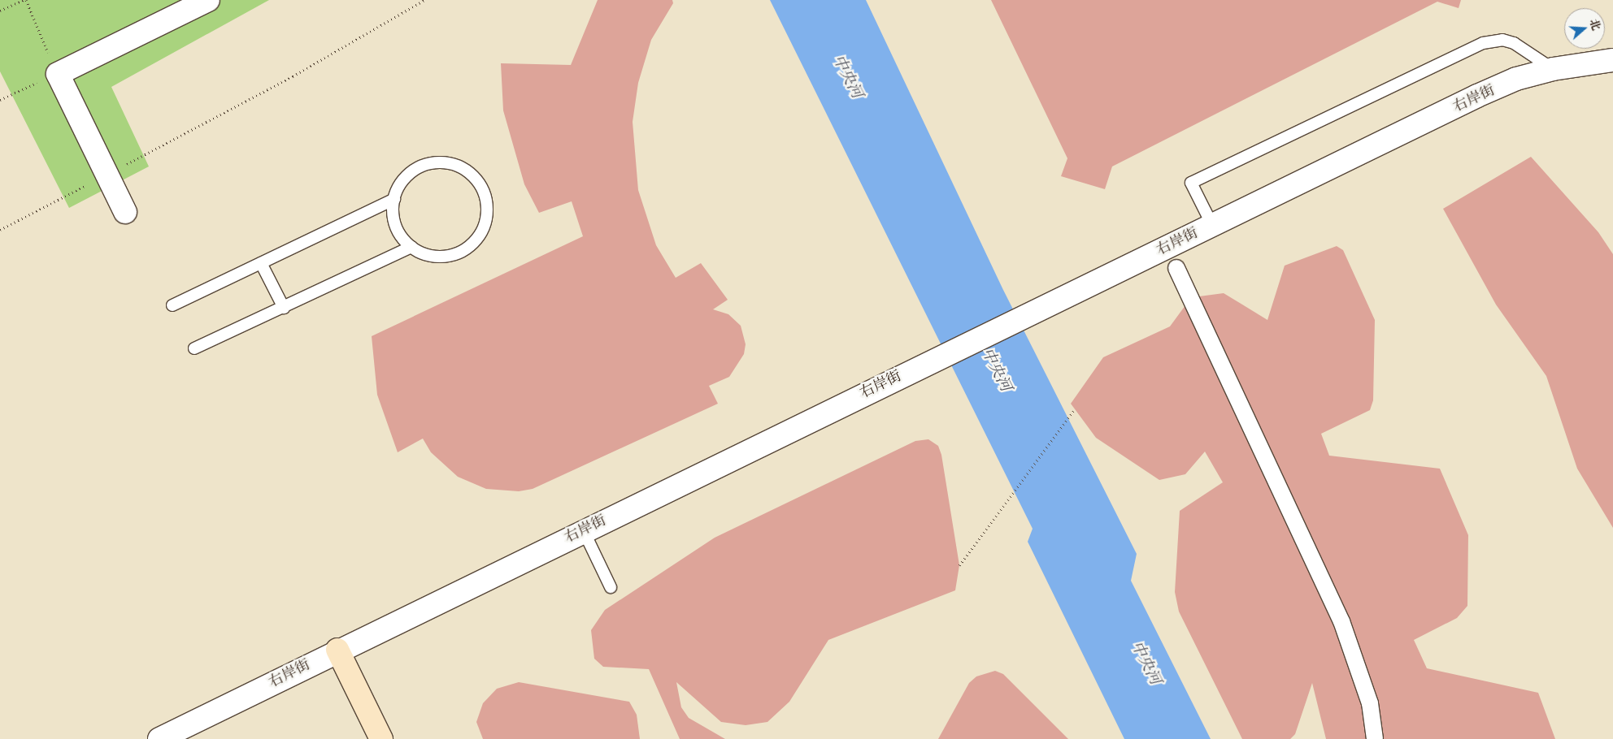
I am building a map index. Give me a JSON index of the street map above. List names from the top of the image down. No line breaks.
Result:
{"streets":{"street":["右岸街"]},"water":["中央河"],"north":"right"}
